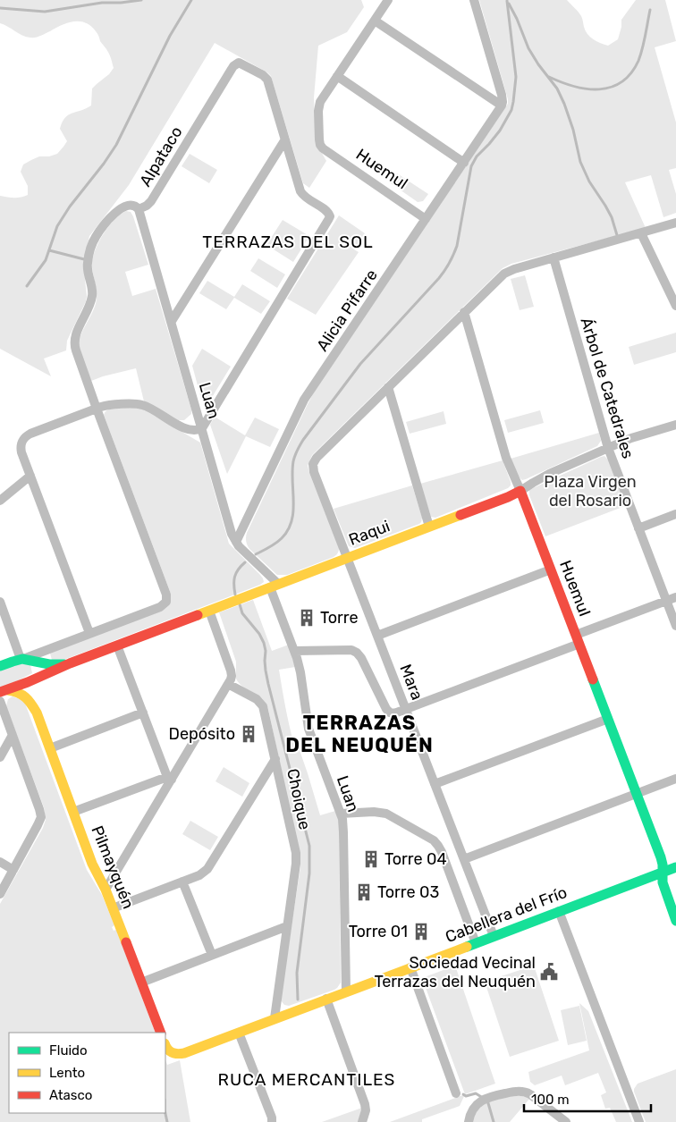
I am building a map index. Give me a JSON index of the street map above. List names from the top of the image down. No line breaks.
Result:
{"streets":{"street":["Alpataco","Huemul","Alicia Pifarre","Árbol de Catedrales","Luan","Raqui","Mara","Choique","Pilmayquén","Cabellera del Frío"]},"crossings":[["Alpataco","Luan"],["Alpataco","Raqui"],["Huemul","Alicia Pifarre"],["Huemul","Raqui"],["Huemul","Cabellera del Frío"],["Alicia Pifarre","Luan"],["Árbol de Catedrales","Raqui"],["Luan","Raqui"],["Luan","Cabellera del Frío"],["Raqui","Mara"],["Raqui","Pilmayquén"],["Mara","Cabellera del Frío"],["Choique","Cabellera del Frío"]],"districts":["TERRAZAS DEL SOL","TERRAZAS DEL NEUQUÉN","RUCA MERCANTILES"],"parks":["Plaza Virgen del Rosario"],"places":{"building":["Torre","Depósito","Torre 04","Torre 03","Torre 01"],"public building":["Sociedad Vecinal Terrazas del Neuquén"]},"legend":["Fluido","Lento","Atasco"],"scale_bar":"100 m"}
